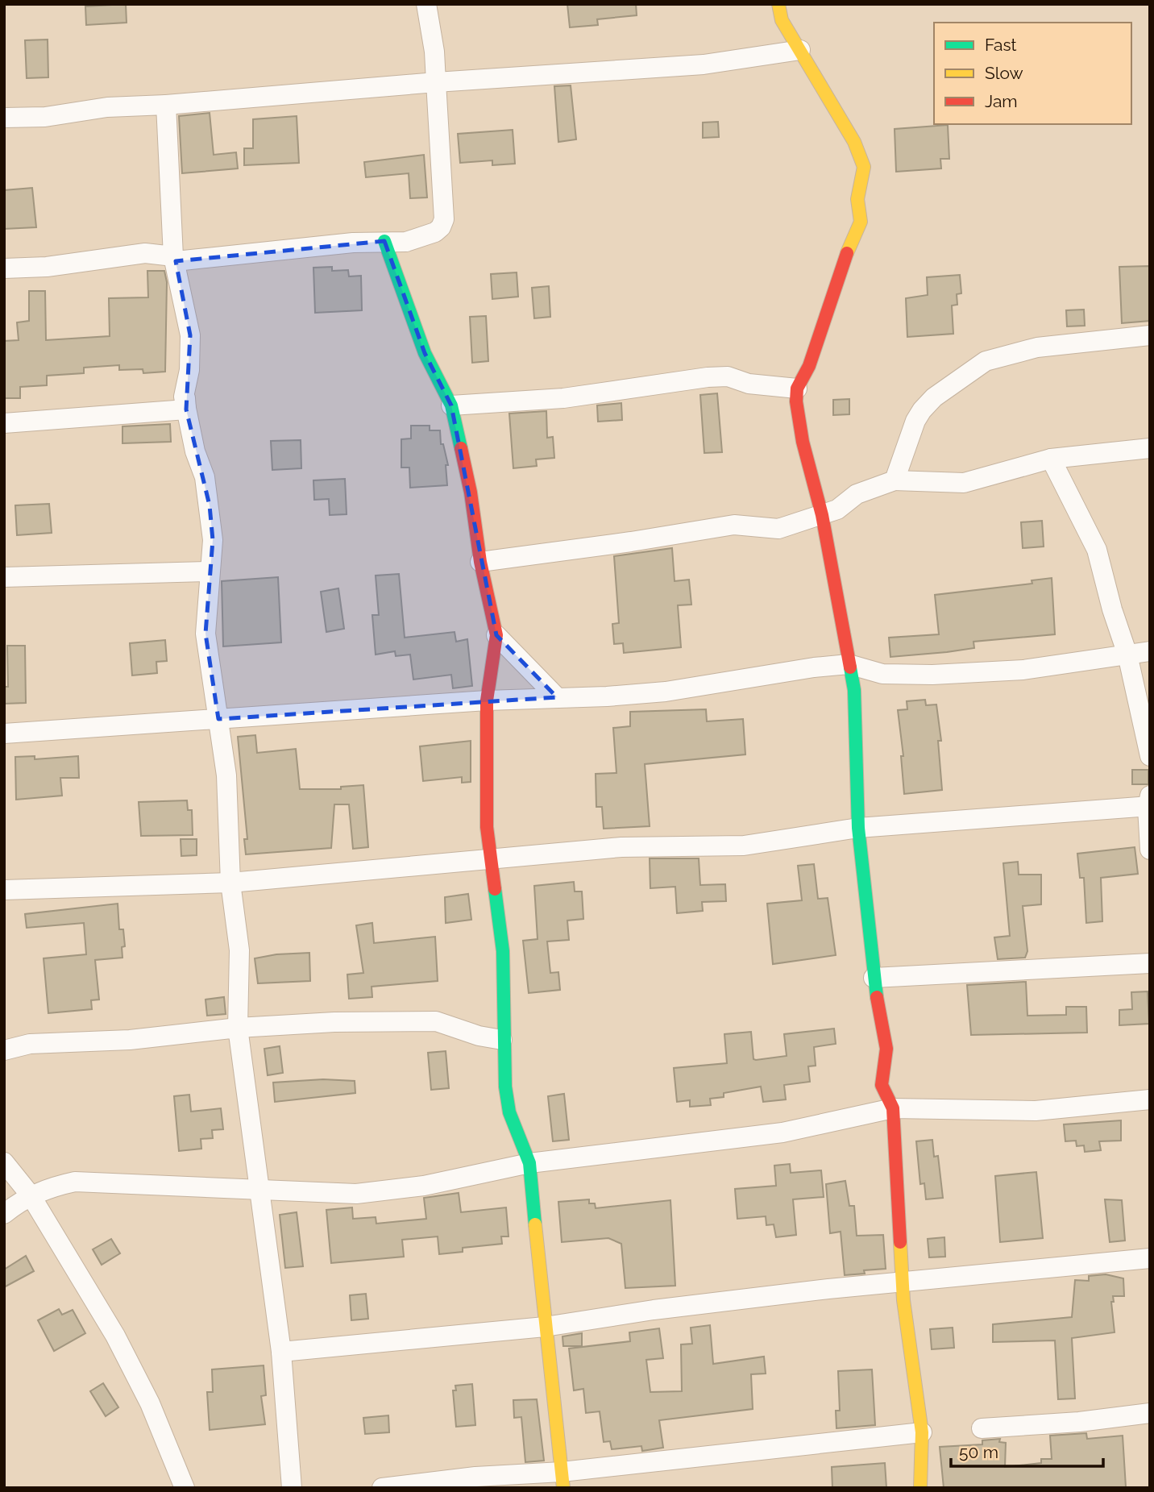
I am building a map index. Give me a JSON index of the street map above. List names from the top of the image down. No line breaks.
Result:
{"legend":["Fast","Slow","Jam"],"scale_bar":"50 m"}
